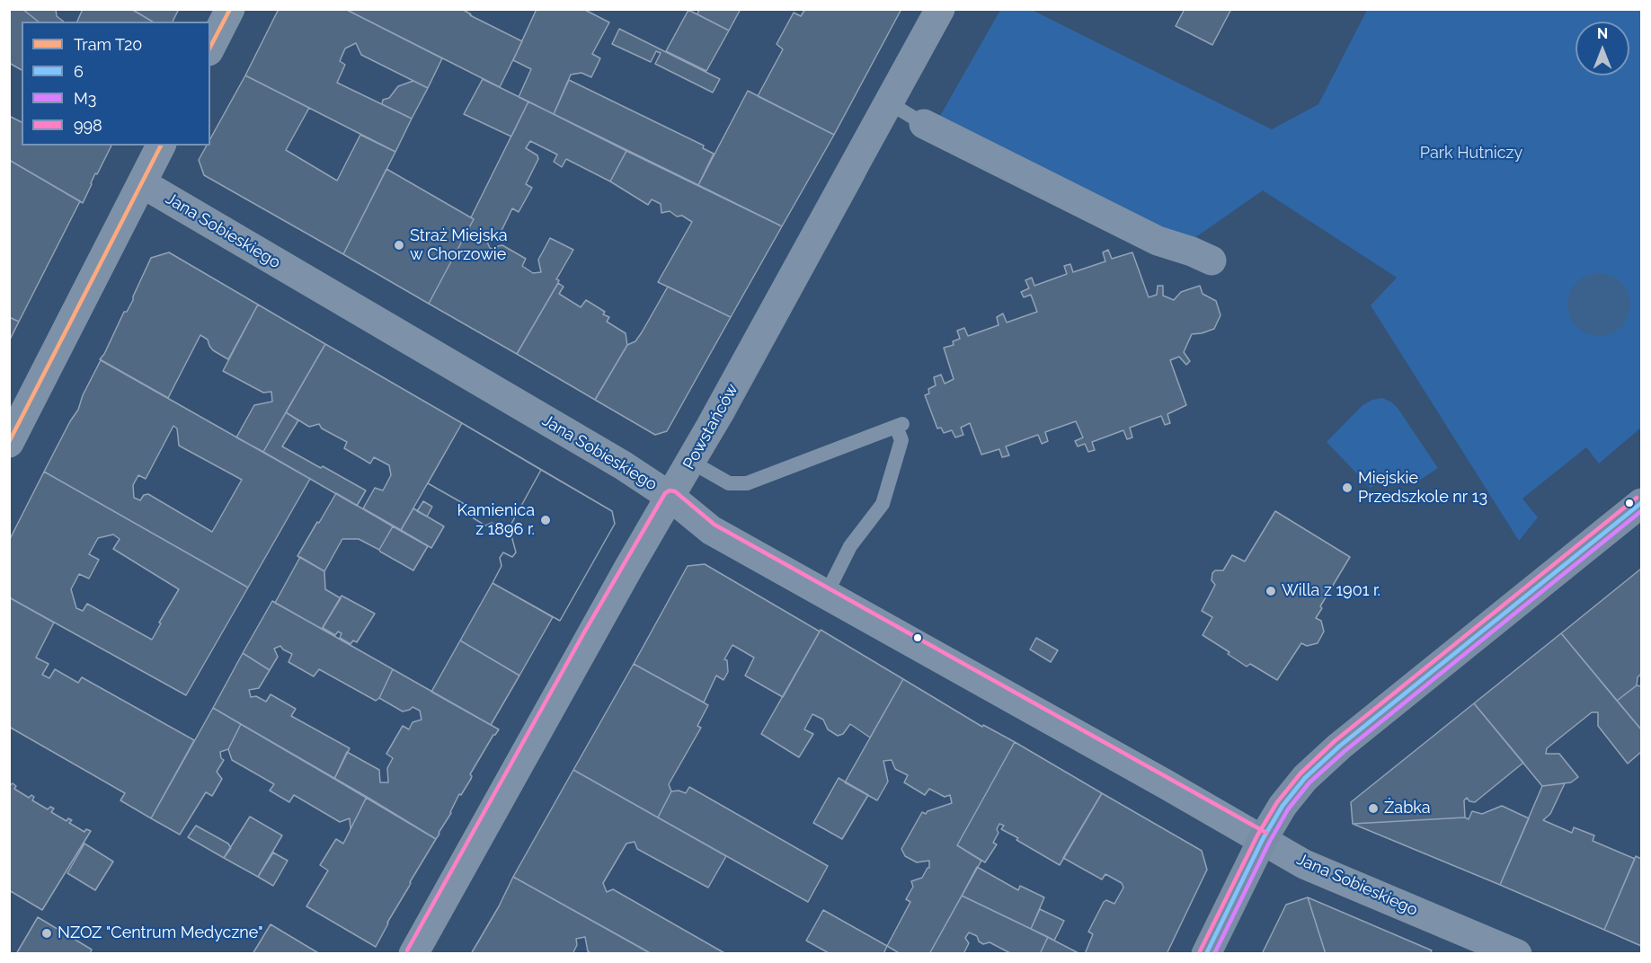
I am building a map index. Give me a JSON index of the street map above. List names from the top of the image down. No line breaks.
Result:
{"streets":{"street":["Jana Sobieskiego","Powstańców"]},"crossings":[["Jana Sobieskiego","Powstańców"]],"parks":["Park Hutniczy"],"places":["Straż Miejska w Chorzowie","Miejskie Przedszkole nr 13","Kamienica z 1896 r.","Willa z 1901 r.","Żabka","NZOZ \"Centrum Medyczne\""],"lines":["tram line T20","transit line 998","transit line 6","transit line M3"],"legend":["Tram T20","6","M3","998"],"north":"top"}
